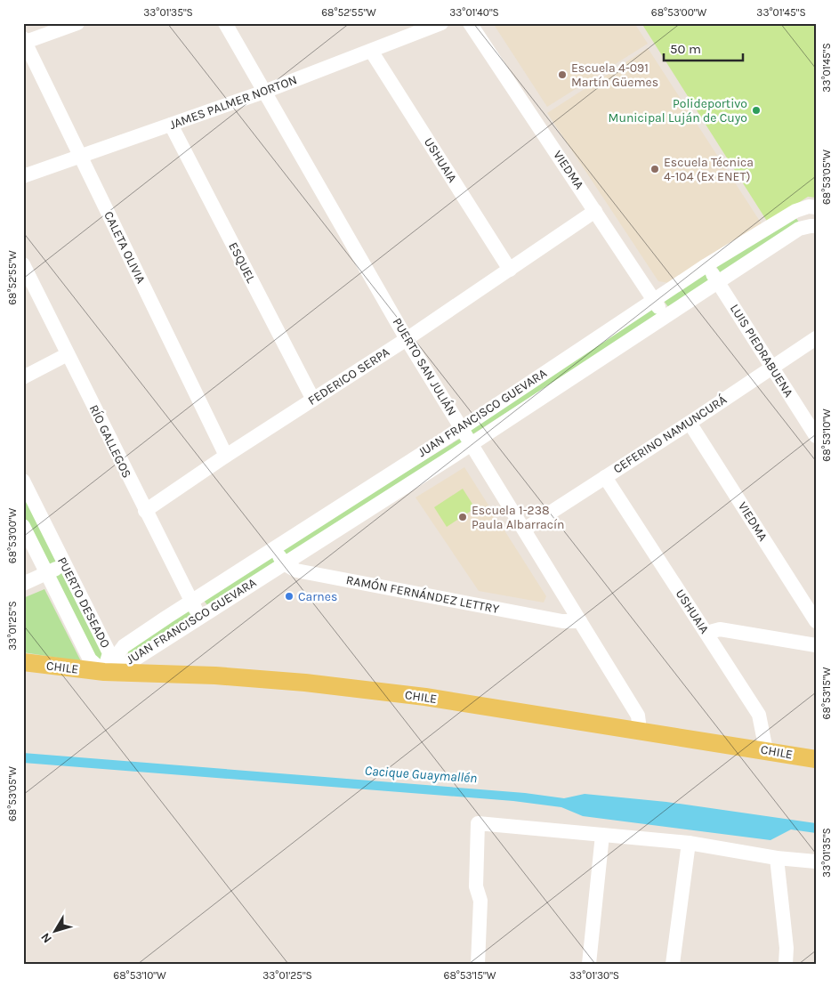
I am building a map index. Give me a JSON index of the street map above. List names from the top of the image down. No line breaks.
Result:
{"streets":{"main road":["CHILE"],"street":["JAMES PALMER NORTON","USHUAIA","VIEDMA","CALETA OLIVIA","ESQUEL","LUIS PIEDRABUENA","PUERTO SAN JULIÁN","FEDERICO SERPA","JUAN FRANCISCO GUEVARA","CEFERINO NAMUNCURÁ","RÍO GALLEGOS","RAMÓN FERNÁNDEZ LETTRY","PUERTO DESEADO"]},"crossings":[["JAMES PALMER NORTON","USHUAIA"],["JAMES PALMER NORTON","CALETA OLIVIA"],["JAMES PALMER NORTON","ESQUEL"],["JAMES PALMER NORTON","PUERTO SAN JULIÁN"],["USHUAIA","FEDERICO SERPA"],["USHUAIA","CEFERINO NAMUNCURÁ"],["USHUAIA","CHILE"],["VIEDMA","FEDERICO SERPA"],["VIEDMA","JUAN FRANCISCO GUEVARA"],["VIEDMA","CEFERINO NAMUNCURÁ"],["CALETA OLIVIA","FEDERICO SERPA"],["ESQUEL","FEDERICO SERPA"],["LUIS PIEDRABUENA","JUAN FRANCISCO GUEVARA"],["LUIS PIEDRABUENA","CEFERINO NAMUNCURÁ"],["PUERTO SAN JULIÁN","FEDERICO SERPA"],["PUERTO SAN JULIÁN","JUAN FRANCISCO GUEVARA"],["PUERTO SAN JULIÁN","CEFERINO NAMUNCURÁ"],["PUERTO SAN JULIÁN","RAMÓN FERNÁNDEZ LETTRY"],["PUERTO SAN JULIÁN","CHILE"],["FEDERICO SERPA","RÍO GALLEGOS"],["JUAN FRANCISCO GUEVARA","RÍO GALLEGOS"],["JUAN FRANCISCO GUEVARA","RAMÓN FERNÁNDEZ LETTRY"],["JUAN FRANCISCO GUEVARA","PUERTO DESEADO"],["JUAN FRANCISCO GUEVARA","CHILE"],["PUERTO DESEADO","CHILE"]],"water":["Cacique Guaymallén"],"places":["Escuela 4-091 Martín Güemes","Polideportivo Municipal Luján de Cuyo","Escuela Técnica 4-104 (Ex ENET)","Escuela 1-238 Paula Albarracín","Carnes"],"scale_bar":"50 m","north":"bottom left","coordinates":["33°01'35\"S","68°52'55\"W","33°01'40\"S","68°53'00\"W","33°01'45\"S","68°53'05\"W","68°53'10\"W","33°01'25\"S","68°53'15\"W","33°01'30\"S"]}
